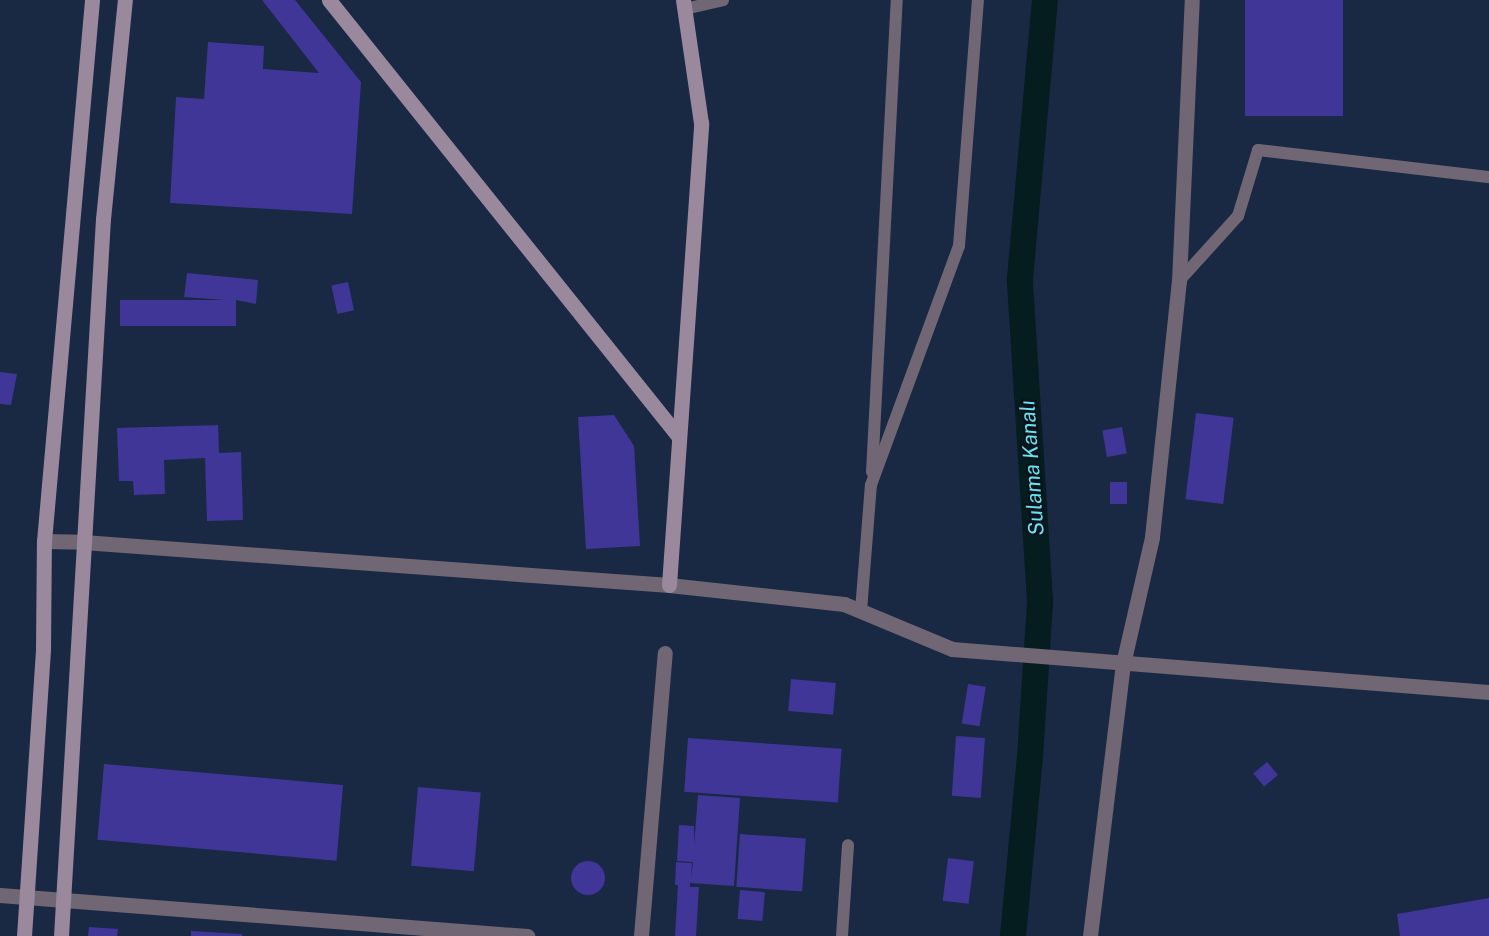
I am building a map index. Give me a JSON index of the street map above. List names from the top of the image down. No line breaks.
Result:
{"water":["Sulama Kanalı"]}
